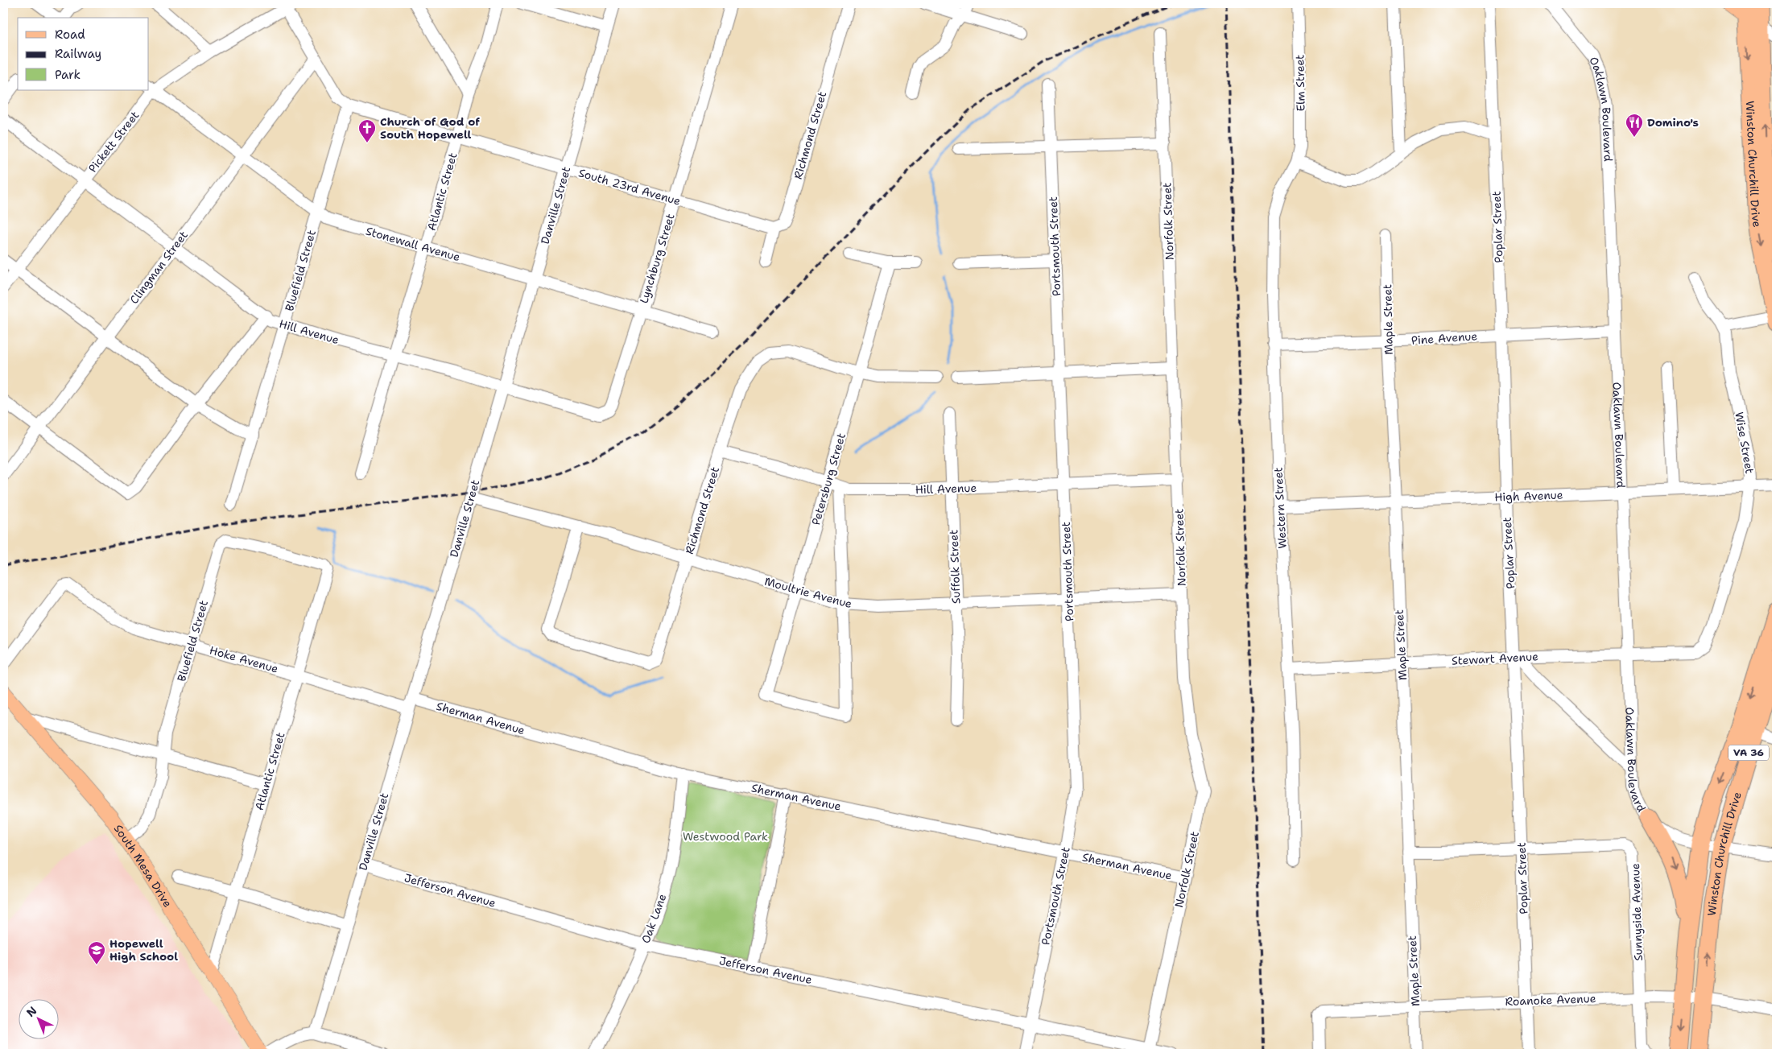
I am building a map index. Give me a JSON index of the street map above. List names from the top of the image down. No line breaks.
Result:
{"streets":{"highway":["Winston Churchill Drive","VA 36"],"main road":["South Mesa Drive"],"street":["Elm Street","Oaklawn Boulevard","Richmond Street","Pickett Street","South 23rd Avenue","Atlantic Street","Danville Street","Norfolk Street","Poplar Street","Stonewall Avenue","Portsmouth Street","Lynchburg Street","Clingman Street","Bluefield Street","Maple Street","Hill Avenue","Pine Avenue","Wise Street","Petersburg Street","High Avenue","Western Street","Suffolk Street","Moultrie Avenue","Stewart Avenue","Hoke Avenue","Sherman Avenue","Jefferson Avenue","Sunnyside Avenue","Oak Lane","Roanoke Avenue"]},"crossings":[["Elm Street","Western Street"],["Oaklawn Boulevard","Winston Churchill Drive"],["Oaklawn Boulevard","Pine Avenue"],["Oaklawn Boulevard","High Avenue"],["Oaklawn Boulevard","Stewart Avenue"],["Oaklawn Boulevard","VA 36"],["Richmond Street","South 23rd Avenue"],["Richmond Street","Hill Avenue"],["Richmond Street","Petersburg Street"],["Richmond Street","Moultrie Avenue"],["Pickett Street","South 23rd Avenue"],["Pickett Street","Stonewall Avenue"],["Pickett Street","Hill Avenue"],["Winston Churchill Drive","VA 36"],["Winston Churchill Drive","Roanoke Avenue"],["South 23rd Avenue","Atlantic Street"],["South 23rd Avenue","Danville Street"],["South 23rd Avenue","Lynchburg Street"],["South 23rd Avenue","Clingman Street"],["South 23rd Avenue","Bluefield Street"],["Atlantic Street","Stonewall Avenue"],["Atlantic Street","Bluefield Street"],["Atlantic Street","Hill Avenue"],["Atlantic Street","Hoke Avenue"],["Atlantic Street","South Mesa Drive"],["Danville Street","Stonewall Avenue"],["Danville Street","Hill Avenue"],["Danville Street","Moultrie Avenue"],["Danville Street","Hoke Avenue"],["Danville Street","Sherman Avenue"],["Danville Street","Jefferson Avenue"],["Norfolk Street","Hill Avenue"],["Norfolk Street","Moultrie Avenue"],["Norfolk Street","Sherman Avenue"],["Norfolk Street","Jefferson Avenue"],["Poplar Street","Pine Avenue"],["Poplar Street","High Avenue"],["Poplar Street","Stewart Avenue"],["Poplar Street","Sunnyside Avenue"],["Poplar Street","Roanoke Avenue"],["Stonewall Avenue","Lynchburg Street"],["Stonewall Avenue","Clingman Street"],["Stonewall Avenue","Bluefield Street"],["Portsmouth Street","Hill Avenue"],["Portsmouth Street","Moultrie Avenue"],["Portsmouth Street","Sherman Avenue"],["Portsmouth Street","Jefferson Avenue"],["Lynchburg Street","Hill Avenue"],["Clingman Street","Hill Avenue"],["Bluefield Street","Hill Avenue"],["Bluefield Street","Hoke Avenue"],["Bluefield Street","South Mesa Drive"],["Maple Street","Pine Avenue"],["Maple Street","High Avenue"],["Maple Street","Stewart Avenue"],["Maple Street","Sunnyside Avenue"],["Maple Street","Roanoke Avenue"],["Hill Avenue","Petersburg Street"],["Hill Avenue","Suffolk Street"],["Pine Avenue","Western Street"],["Wise Street","High Avenue"],["Wise Street","Stewart Avenue"],["Petersburg Street","Moultrie Avenue"],["High Avenue","Western Street"],["Western Street","Stewart Avenue"],["Suffolk Street","Moultrie Avenue"],["Hoke Avenue","Sherman Avenue"],["Sherman Avenue","Oak Lane"],["VA 36","Roanoke Avenue"],["Jefferson Avenue","Oak Lane"],["Sunnyside Avenue","Roanoke Avenue"]],"parks":["Westwood Park"],"places":{"restaurant":["Domino's"],"church":["Church of God of South Hopewell"],"school or university":["Hopewell High School"]},"legend":["Road","Railway","Park"],"north":"top left"}
